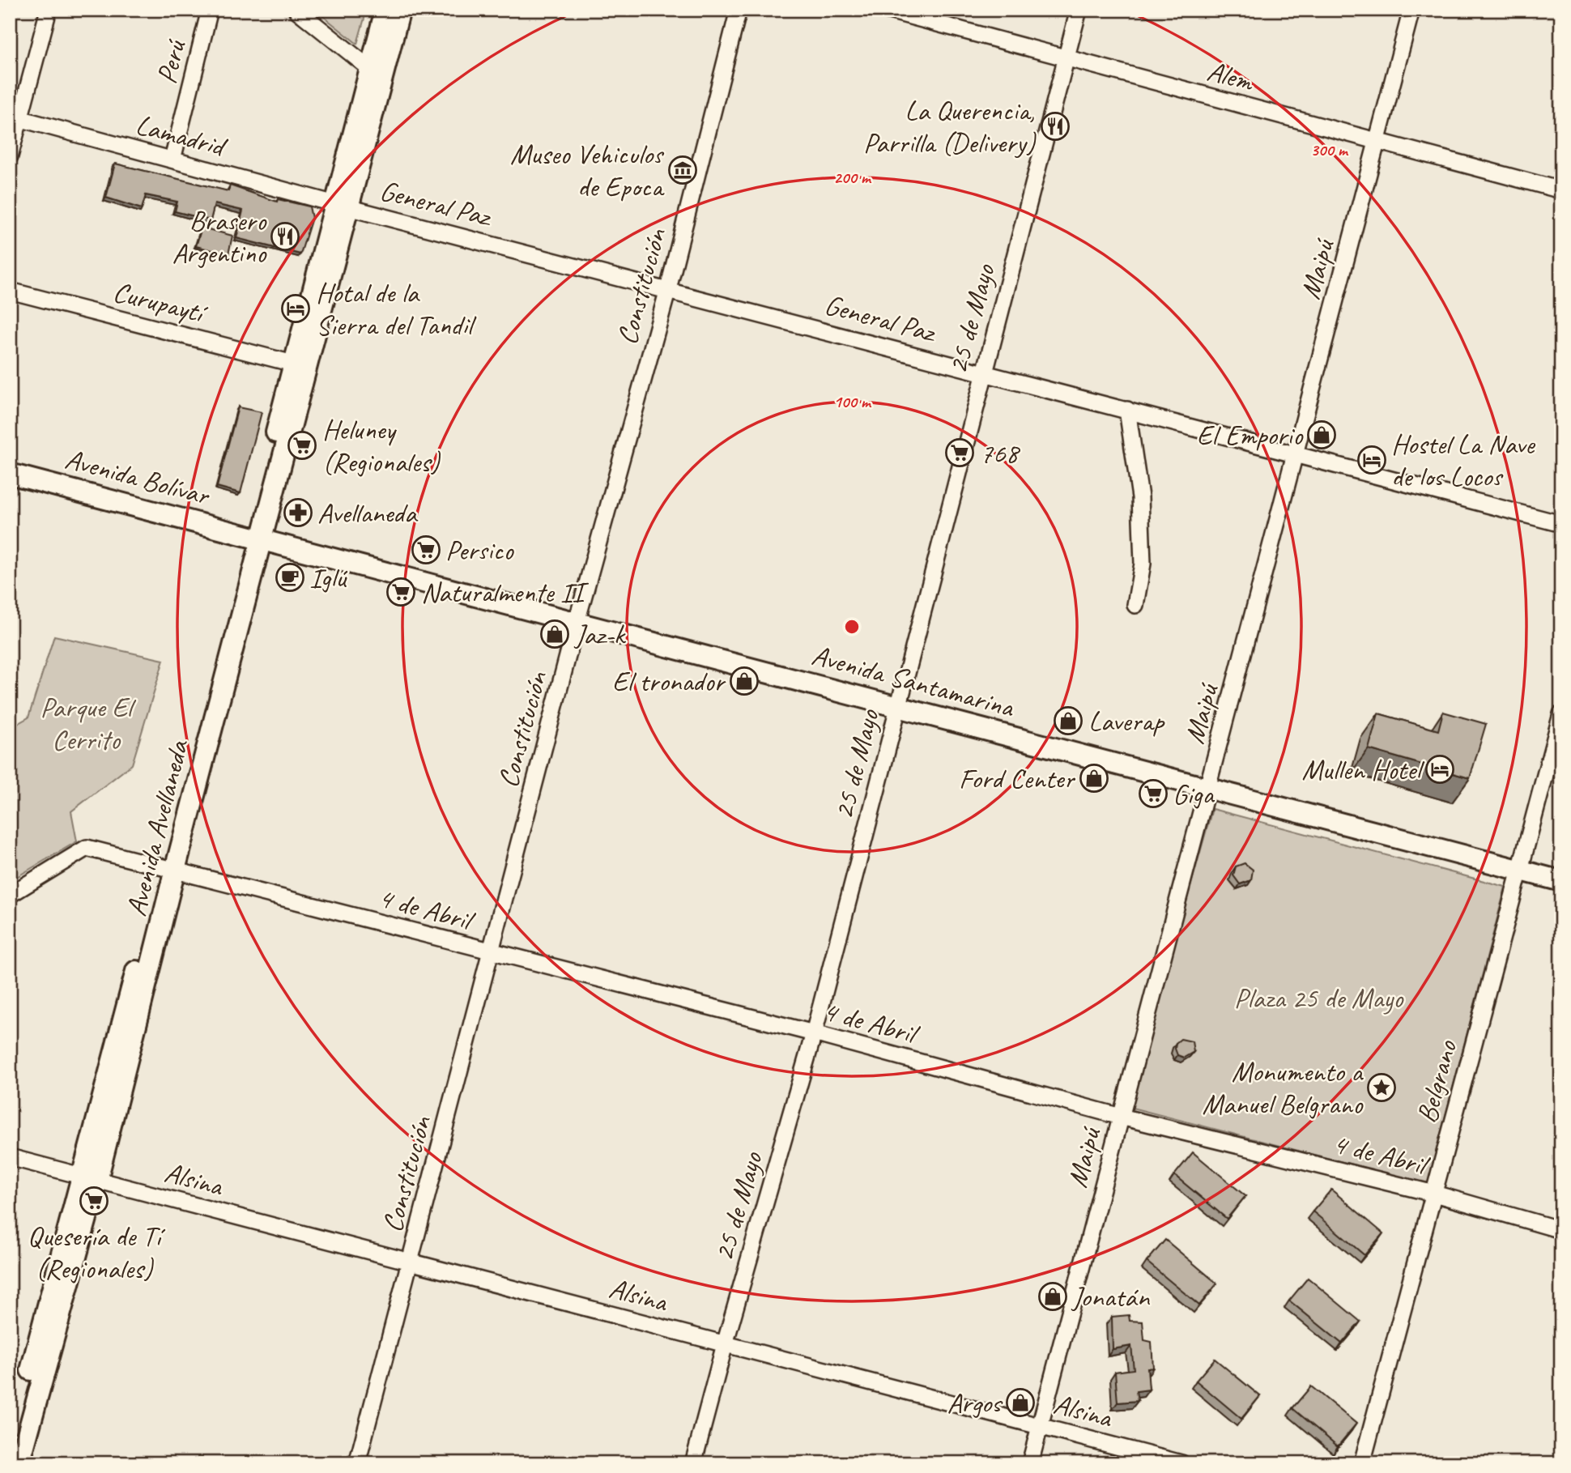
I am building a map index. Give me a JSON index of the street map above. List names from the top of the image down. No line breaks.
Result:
{"streets":{"main road":["Avenida Bolívar","Avenida Santamarina","Avenida Avellaneda"],"street":["Perú","Alem","Lamadrid","General Paz","Maipú","Constitución","Curupaytí","25 de Mayo","4 de Abril","Belgrano","Alsina"]},"crossings":[["Perú","Lamadrid"],["Alem","Maipú"],["Alem","25 de Mayo"],["Lamadrid","General Paz"],["Lamadrid","Avenida Avellaneda"],["General Paz","Maipú"],["General Paz","Constitución"],["General Paz","25 de Mayo"],["General Paz","Avenida Avellaneda"],["Maipú","Avenida Santamarina"],["Maipú","4 de Abril"],["Maipú","Alsina"],["Constitución","Avenida Santamarina"],["Constitución","4 de Abril"],["Constitución","Alsina"],["Curupaytí","Avenida Avellaneda"],["25 de Mayo","Avenida Santamarina"],["25 de Mayo","4 de Abril"],["25 de Mayo","Alsina"],["Avenida Bolívar","Avenida Santamarina"],["Avenida Bolívar","Avenida Avellaneda"],["Avenida Santamarina","Avenida Avellaneda"],["Avenida Santamarina","Belgrano"],["Avenida Avellaneda","4 de Abril"],["Avenida Avellaneda","Alsina"],["4 de Abril","Belgrano"]],"parks":["Parque El Cerrito","Plaza 25 de Mayo"],"places":{"restaurant":["La Querencia, Parrilla (Delivery)","Brasero Argentino"],"museum":["Museo Vehiculos de Epoca"],"hotel":["Hotal de la Sierra del Tandil","Hostel La Nave de los Locos","Mullen Hotel"],"shop":["El Emporio","Jaz-k","El tronador","Laverap","Ford Center","Jonatán","Argos"],"supermarket":["Heluney (Regionales)","768","Persico","Naturalmente II","Giga","Quesería de Tí (Regionales)"],"pharmacy":["Avellaneda"],"cafe":["Iglú"],"place":["Monumento a Manuel Belgrano"]},"rings":["300 m","200 m","100 m"]}
